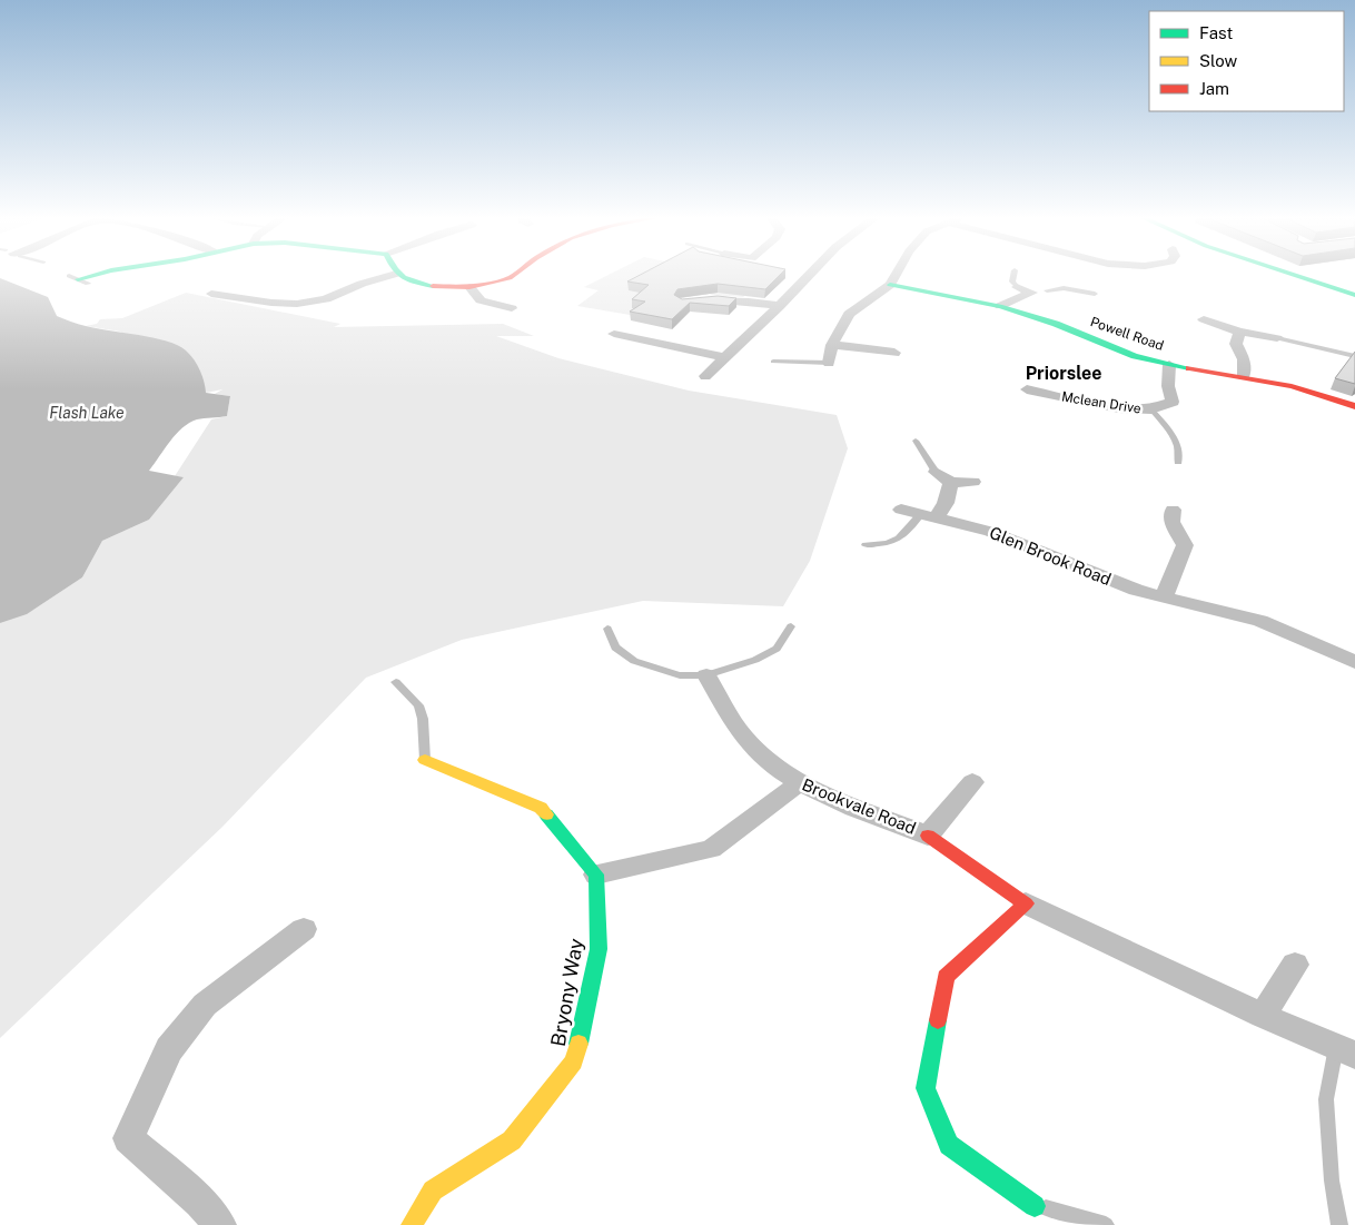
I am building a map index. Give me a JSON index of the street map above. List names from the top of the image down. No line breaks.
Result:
{"streets":{"street":["Powell Road","Mclean Drive","Glen Brook Road","Brookvale Road","Bryony Way"]},"crossings":[["Powell Road","Mclean Drive"]],"districts":["Priorslee"],"water":["Flash Lake"],"legend":["Fast","Slow","Jam"]}
